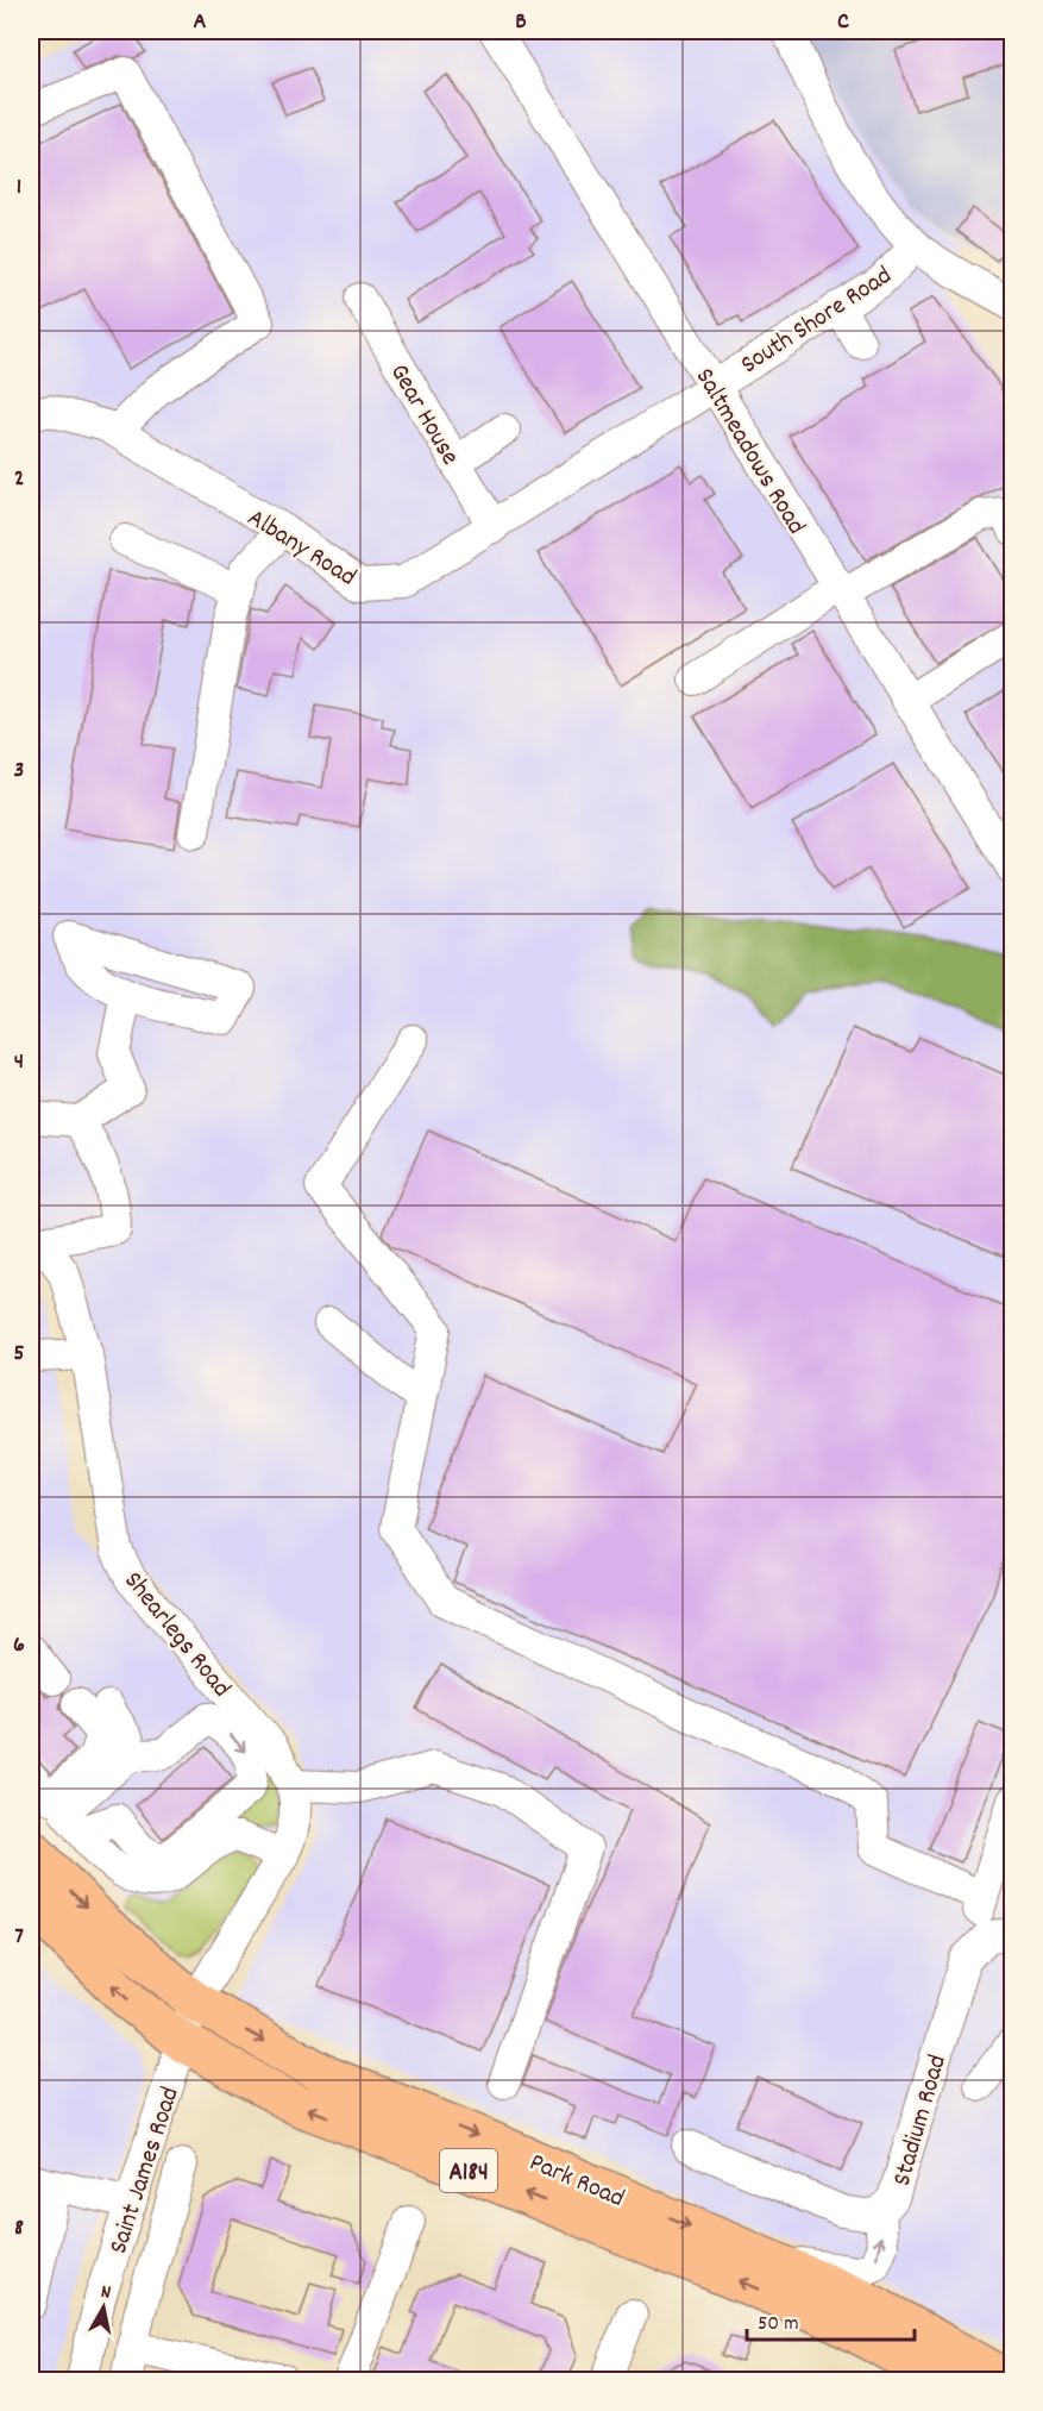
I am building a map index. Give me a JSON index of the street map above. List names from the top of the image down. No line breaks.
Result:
{"streets":{"highway":["A184","Park Road"],"street":["South Shore Road","Gear House","Saltmeadows Road","Albany Road","Shearlegs Road","Stadium Road","Saint James Road"]},"crossings":[["South Shore Road","Saltmeadows Road"],["South Shore Road","Albany Road"],["Gear House","Albany Road"],["Saltmeadows Road","Albany Road"],["Shearlegs Road","Saint James Road"],["Shearlegs Road","Park Road"],["Saint James Road","Park Road"]],"scale_bar":"50 m","north":"top","grid":{"columns":["A","B","C"],"rows":["1","2","3","4","5","6","7","8"]}}
